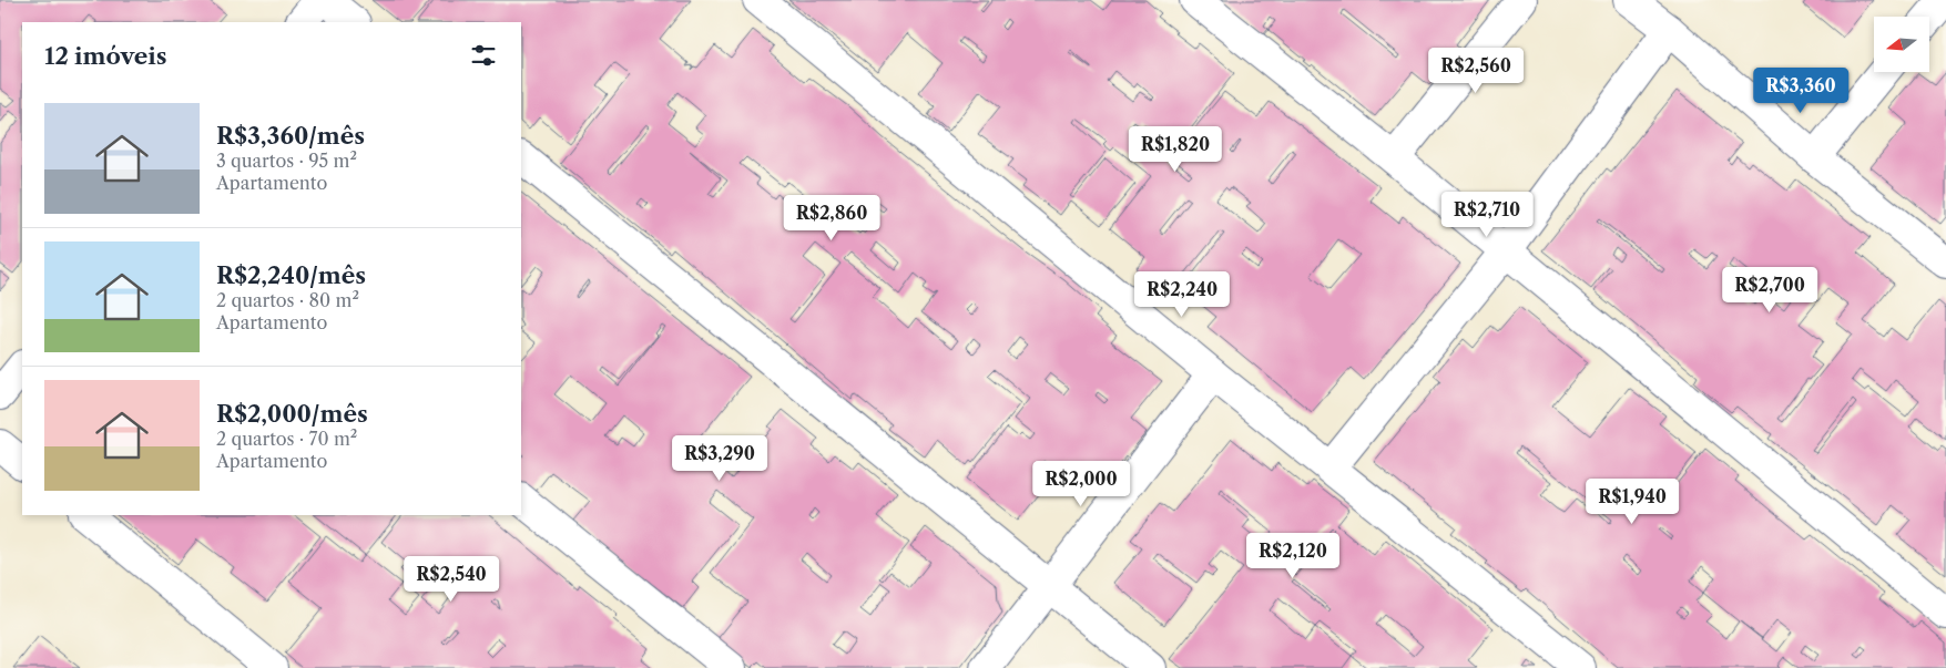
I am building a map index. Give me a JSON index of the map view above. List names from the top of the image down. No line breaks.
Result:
{"north":"left","page":{"heading":"12 imóveis","price":["R$2,560","R$3,360","R$1,820","R$2,710","R$2,860","R$2,700","R$2,240","R$3,290","R$2,000","R$1,940","R$2,120","R$2,540"],"list":[{"name":"R$3,360/mês","note":"3 quartos · 95 m² · Apartamento"},{"name":"R$2,240/mês","note":"2 quartos · 80 m² · Apartamento"},{"name":"R$2,000/mês","note":"2 quartos · 70 m² · Apartamento"}]}}
